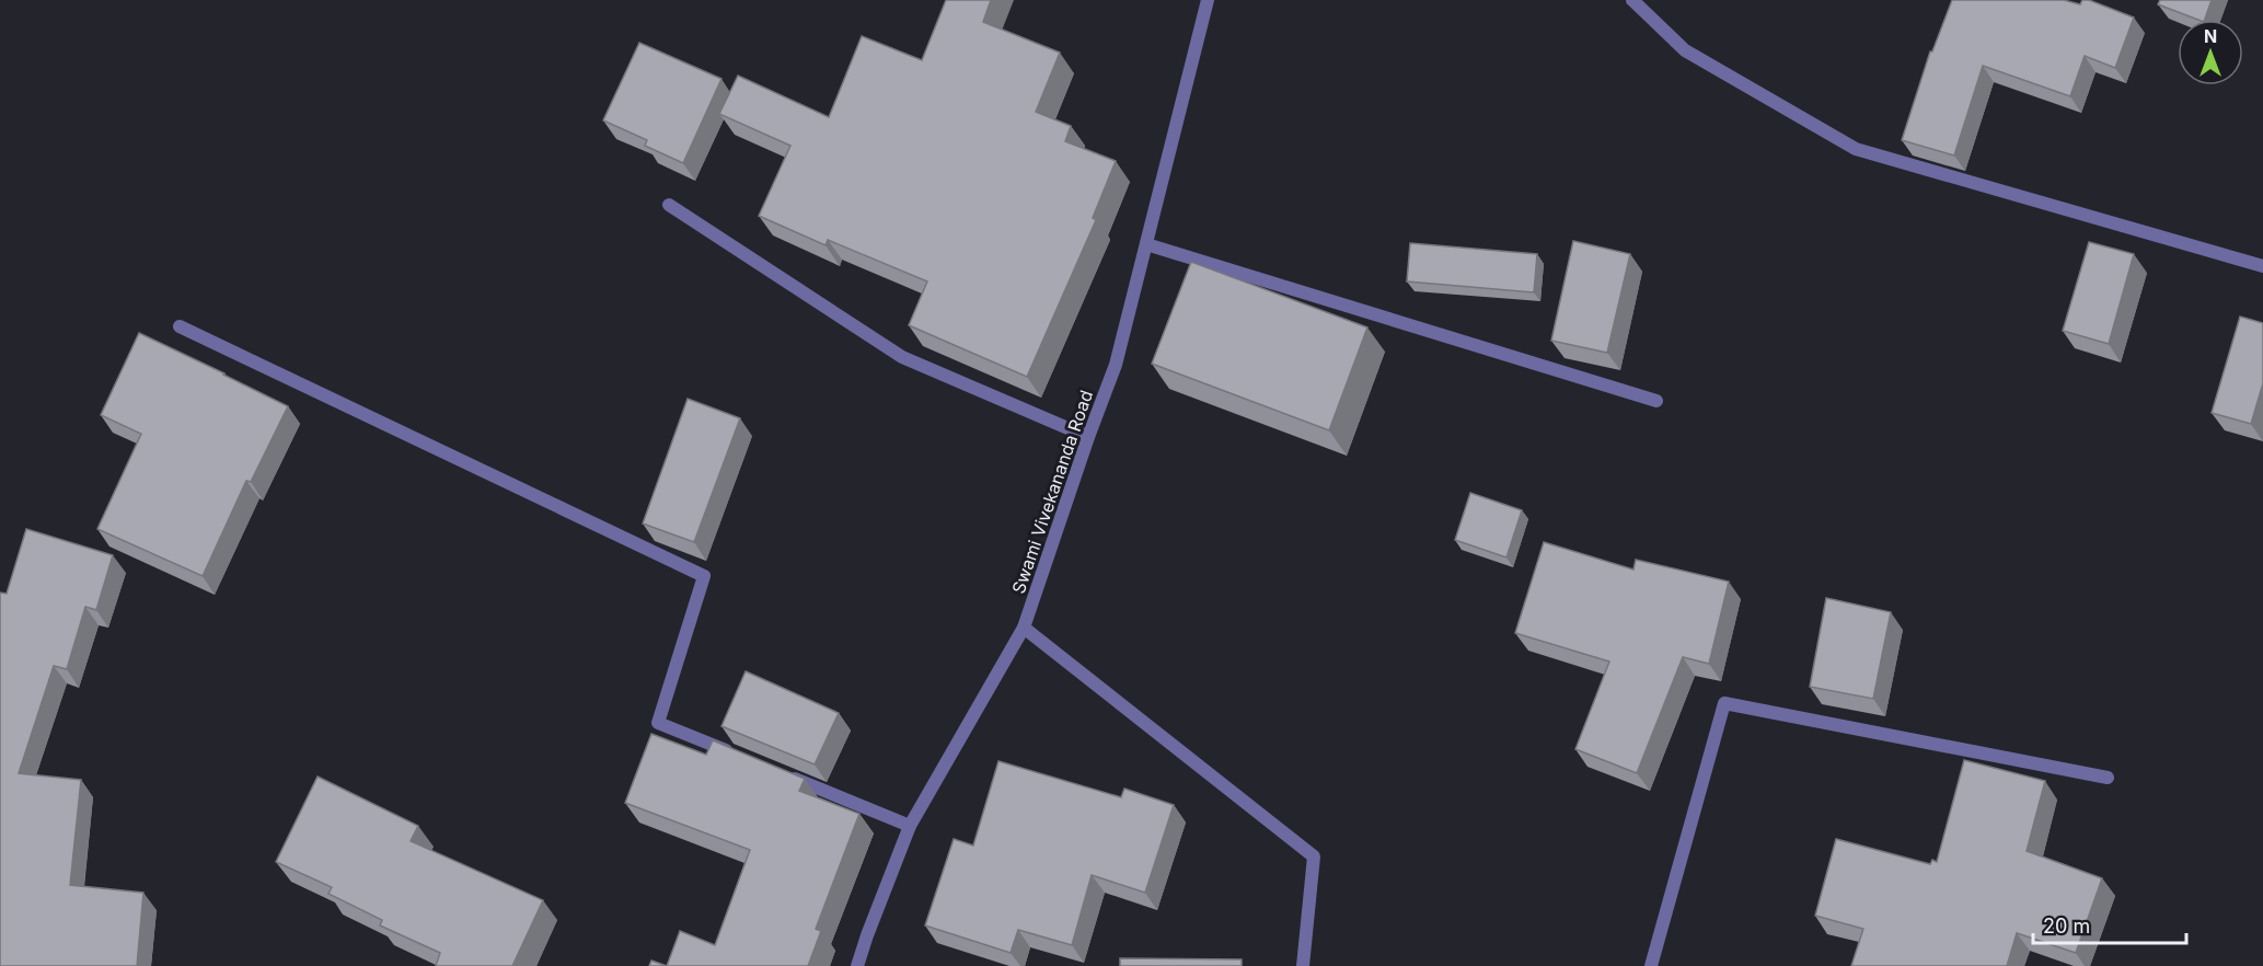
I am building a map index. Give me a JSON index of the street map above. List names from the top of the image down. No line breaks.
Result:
{"streets":{"street":["Swami Vivekananda Road"]},"scale_bar":"20 m","north":"top"}
